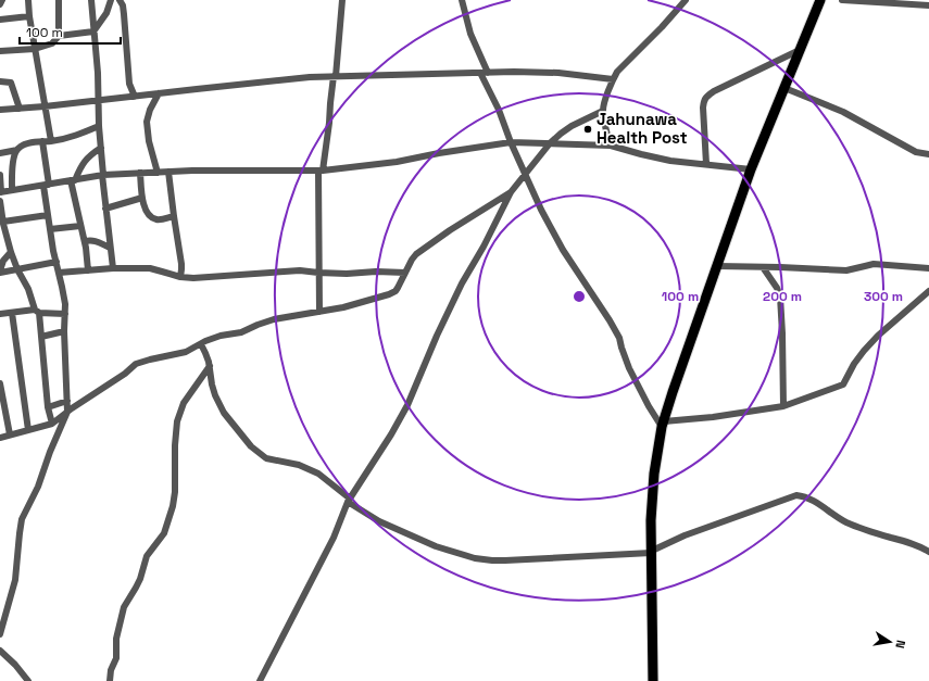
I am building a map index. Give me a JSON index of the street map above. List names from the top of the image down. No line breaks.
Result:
{"places":["Jahunawa Health Post"],"scale_bar":"100 m","north":"right","rings":["100 m","200 m","300 m"]}
